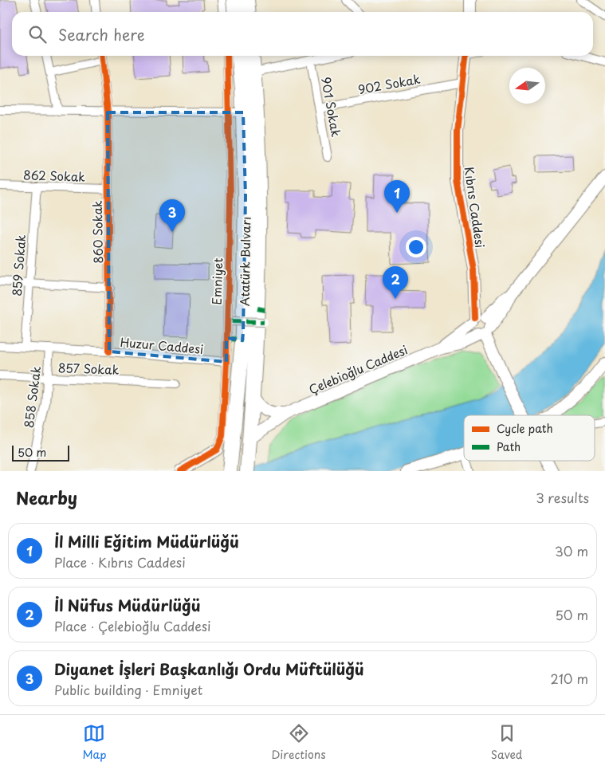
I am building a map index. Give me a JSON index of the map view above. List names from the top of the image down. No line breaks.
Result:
{"streets":{"highway":["Atatürk Bulvarı"],"street":["902 Sokak","901 Sokak","862 Sokak","Kıbrıs Caddesi","860 Sokak","859 Sokak","Emniyet","Huzur Caddesi","857 Sokak","Çelebioğlu Caddesi","858 Sokak"]},"crossings":[["902 Sokak","901 Sokak"],["902 Sokak","Kıbrıs Caddesi"],["862 Sokak","860 Sokak"],["862 Sokak","859 Sokak"],["Kıbrıs Caddesi","Çelebioğlu Caddesi"],["860 Sokak","Huzur Caddesi"],["Atatürk Bulvarı","Çelebioğlu Caddesi"],["859 Sokak","Huzur Caddesi"],["Emniyet","Huzur Caddesi"],["Huzur Caddesi","858 Sokak"],["857 Sokak","858 Sokak"]],"legend":["Cycle path","Path"],"scale_bar":"50 m","north":"left","page":{"search":"Search here","pins":["1","3","2"],"scale":"50 m","heading":["Nearby","3 results"],"list":[{"mark":"1","name":"İl Milli Eğitim Müdürlüğü","note":"Place · Kıbrıs Caddesi","value":"30 m"},{"mark":"2","name":"İl Nüfus Müdürlüğü","note":"Place · Çelebioğlu Caddesi","value":"50 m"},{"mark":"3","name":"Diyanet İşleri Başkanlığı Ordu Müftülüğü","note":"Public building · Emniyet","value":"210 m"}],"nav":["Map","Directions","Saved"]}}
